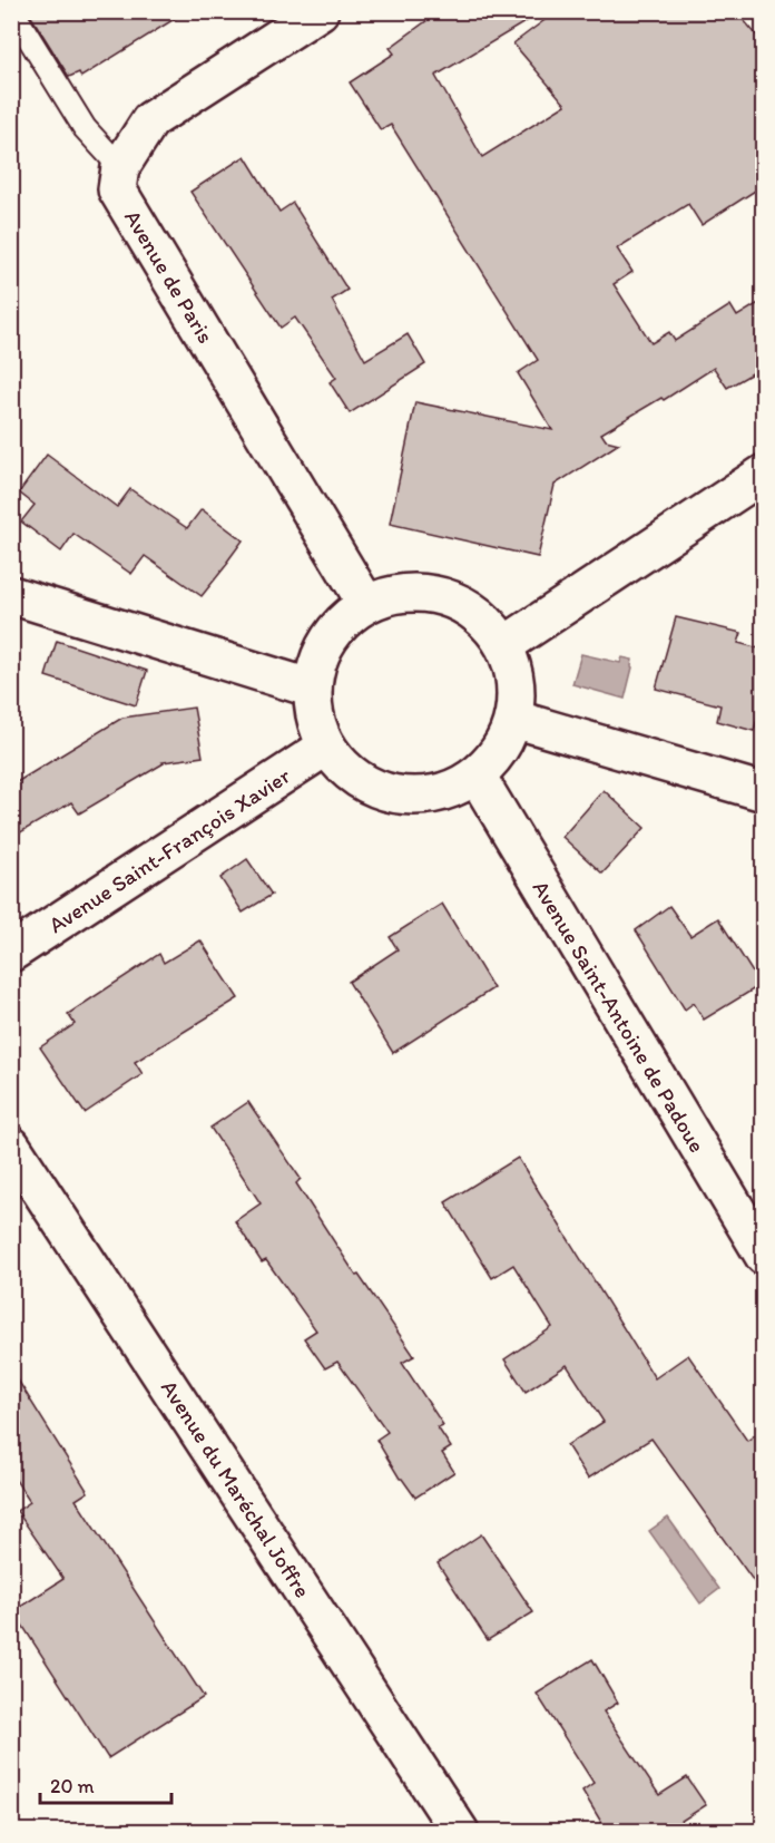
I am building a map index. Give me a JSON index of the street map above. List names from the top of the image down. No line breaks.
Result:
{"streets":{"street":["Avenue de Paris","Avenue Saint-François Xavier","Avenue Saint-Antoine de Padoue","Avenue du Maréchal Joffre"]},"crossings":[["Avenue de Paris","Avenue Saint-François Xavier"],["Avenue de Paris","Avenue Saint-Antoine de Padoue"],["Avenue Saint-François Xavier","Avenue Saint-Antoine de Padoue"]],"scale_bar":"20 m"}
